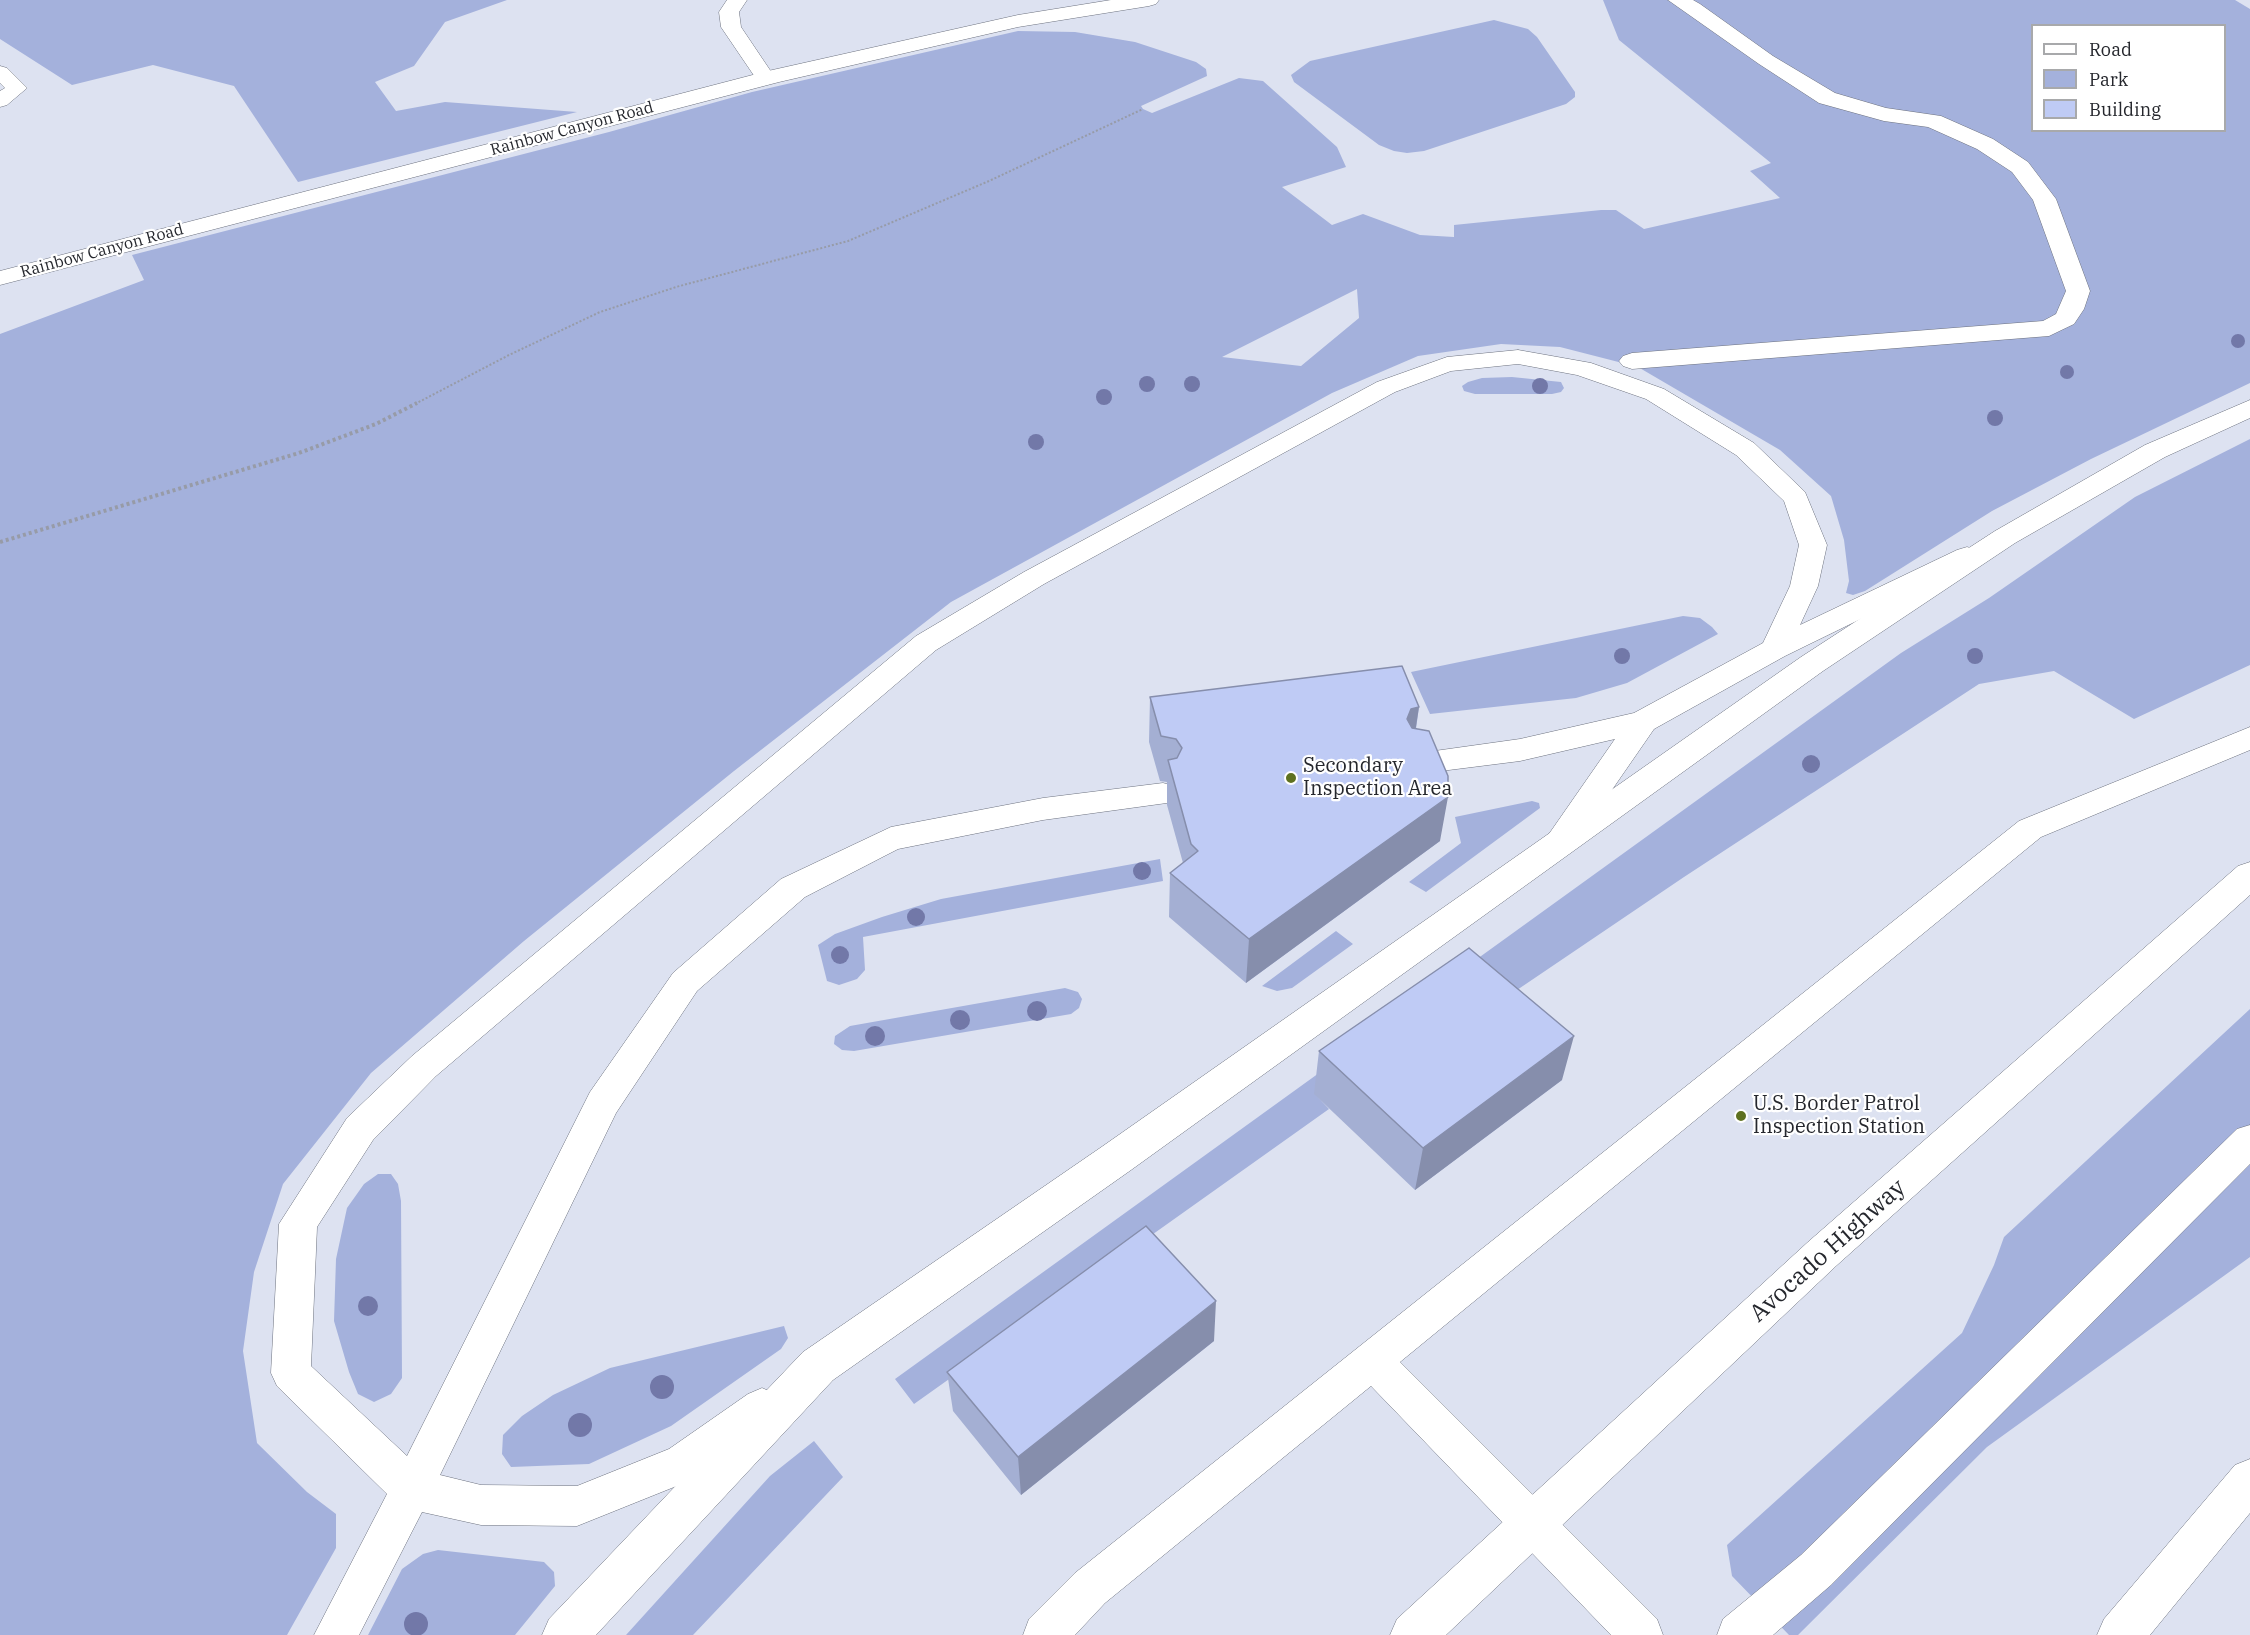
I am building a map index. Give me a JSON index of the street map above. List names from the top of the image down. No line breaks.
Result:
{"streets":{"main road":["Rainbow Canyon Road","Avocado Highway"]},"places":["Secondary Inspection Area","U.S. Border Patrol Inspection Station"],"legend":["Road","Park","Building"]}
